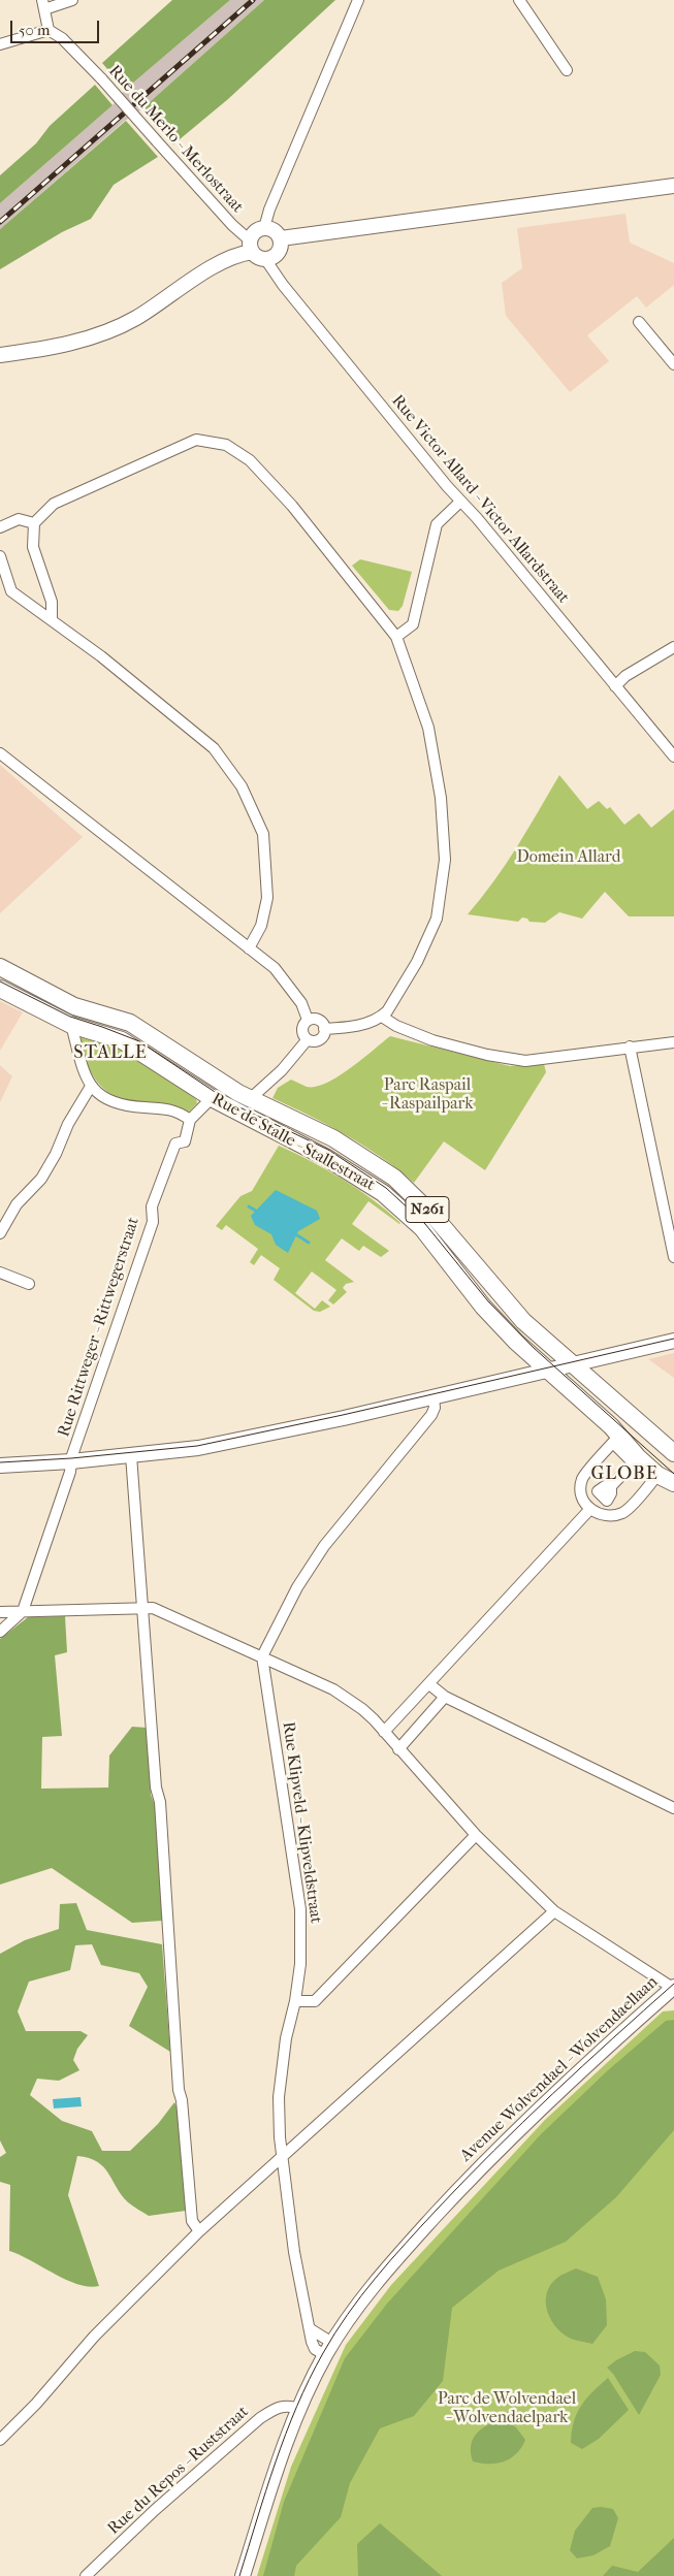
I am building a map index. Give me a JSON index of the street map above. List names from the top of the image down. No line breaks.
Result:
{"streets":{"main road":["Rue de Stalle - Stallestraat","N261"],"street":["Rue du Merlo - Merlostraat","Rue Victor Allard - Victor Allardstraat","Rue Rittweger - Rittwegerstraat","Rue Klipveld - Klipveldstraat","Avenue Wolvendael - Wolvendaellaan","Rue du Repos - Ruststraat"]},"crossings":[["Rue du Merlo - Merlostraat","Rue Victor Allard - Victor Allardstraat"],["Rue de Stalle - Stallestraat","N261"],["Rue de Stalle - Stallestraat","Rue Rittweger - Rittwegerstraat"],["Rue Klipveld - Klipveldstraat","Avenue Wolvendael - Wolvendaellaan"],["Avenue Wolvendael - Wolvendaellaan","Rue du Repos - Ruststraat"]],"districts":["STALLE","GLOBE"],"parks":["Domein Allard","Parc Raspail - Raspailpark","Parc de Wolvendael - Wolvendaelpark"],"scale_bar":"50 m"}
